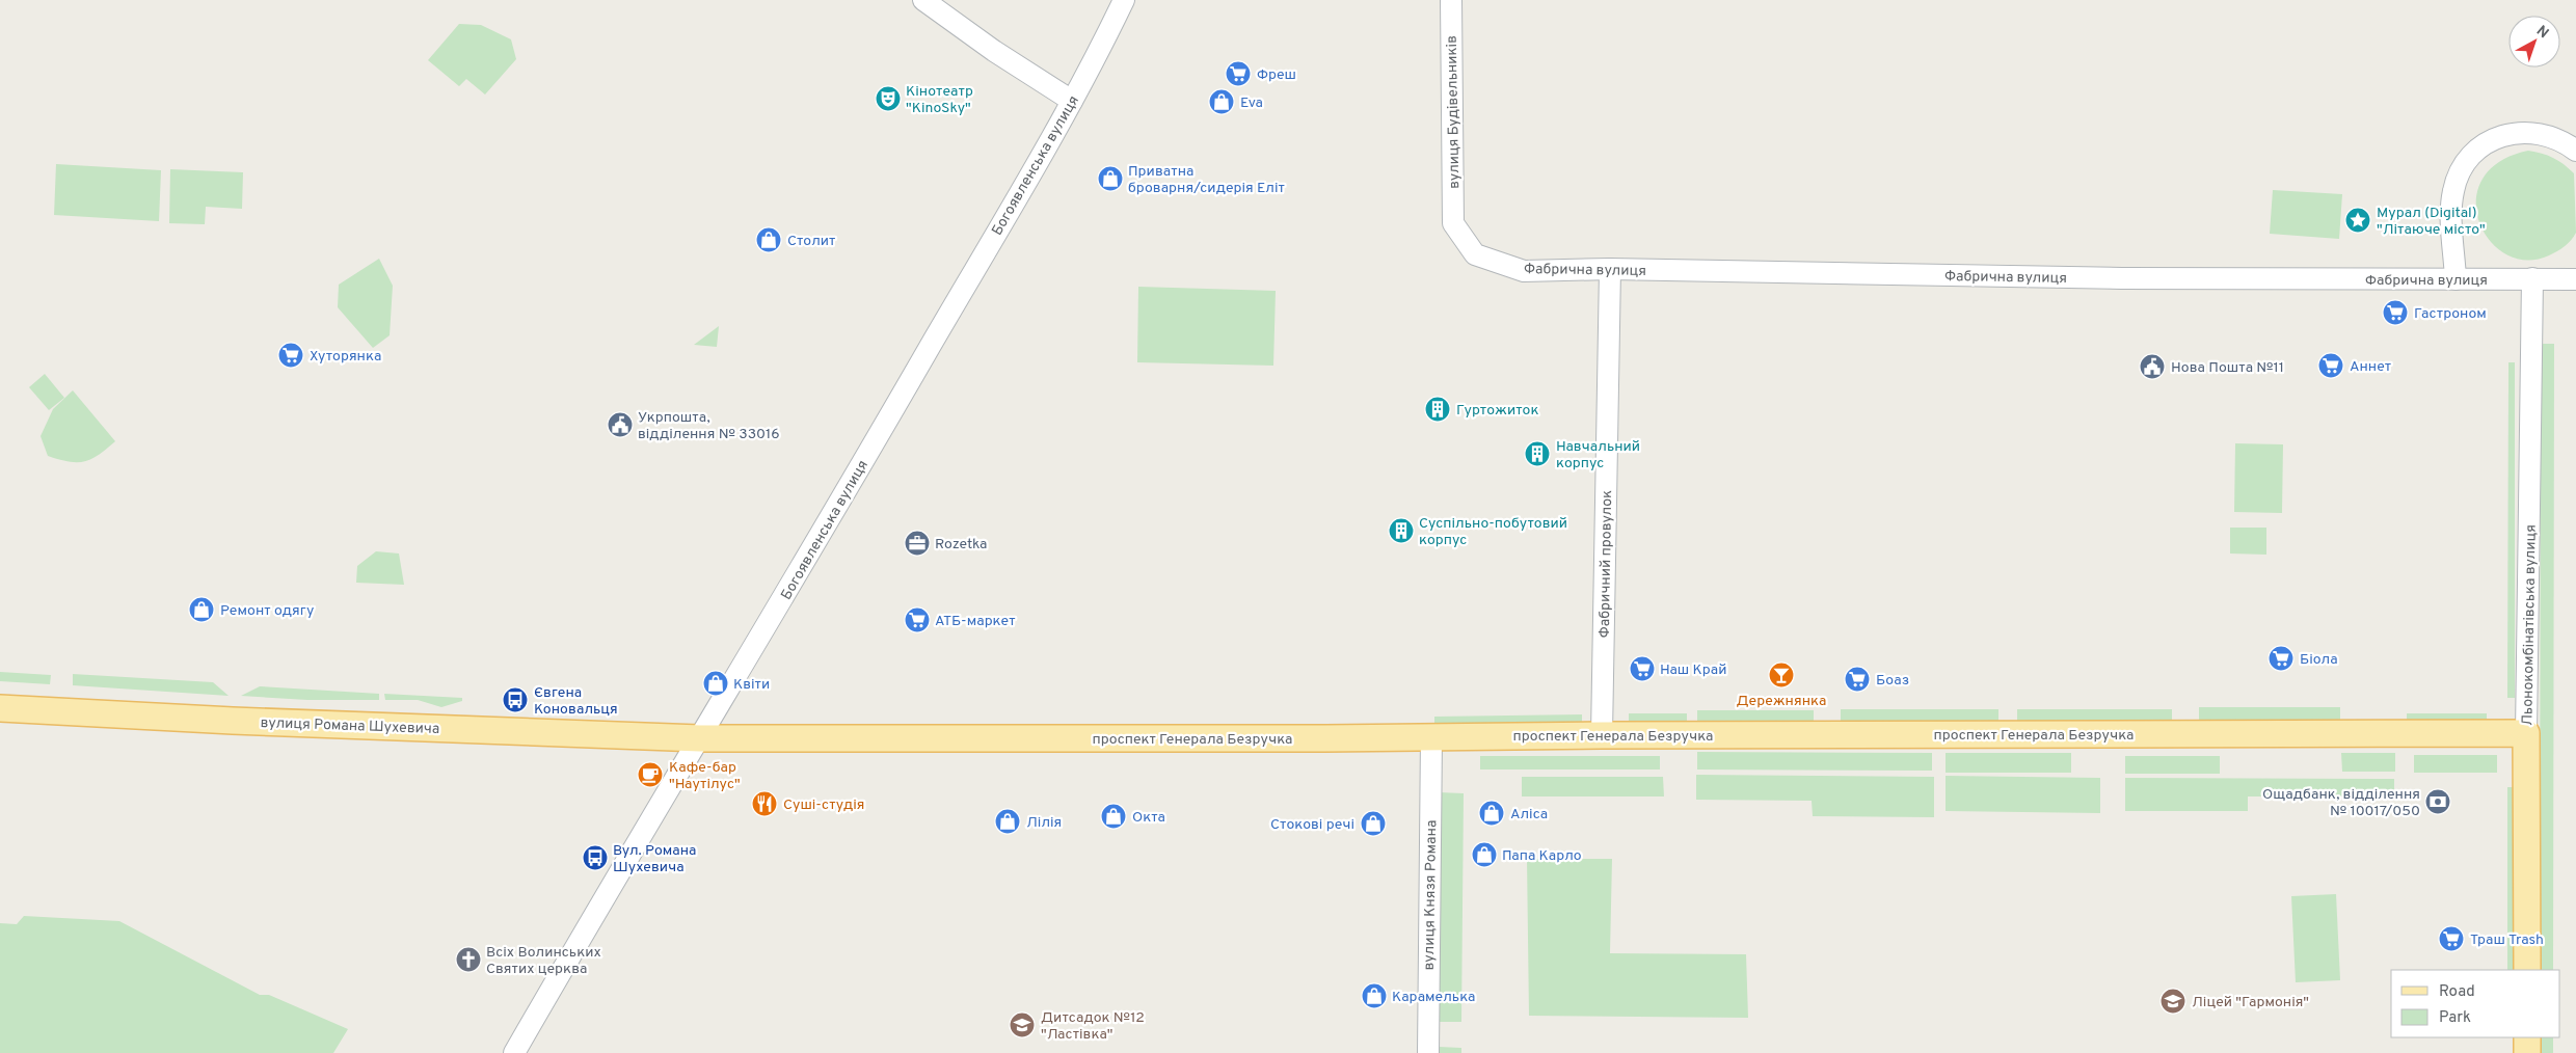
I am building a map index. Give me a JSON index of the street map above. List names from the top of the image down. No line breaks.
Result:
{"streets":{"main road":["Льонокомбінатівська вулиця","вулиця Романа Шухевича","проспект Генерала Безручка"],"street":["вулиця Будівельників","Богоявленська вулиця","Фабрична вулиця","Фабричний провулок","вулиця Князя Романа"]},"crossings":[["вулиця Будівельників","Фабрична вулиця"],["Богоявленська вулиця","вулиця Романа Шухевича"],["Богоявленська вулиця","проспект Генерала Безручка"],["Фабрична вулиця","Фабричний провулок"],["Фабрична вулиця","Льонокомбінатівська вулиця"],["Фабричний провулок","проспект Генерала Безручка"],["Льонокомбінатівська вулиця","проспект Генерала Безручка"],["вулиця Романа Шухевича","проспект Генерала Безручка"],["проспект Генерала Безручка","вулиця Князя Романа"]],"places":{"supermarket":["Фреш","Гастроном","Хуторянка","Аннет","АТБ-маркет","Біола","Наш Край","Боаз","Траш Trash"],"theatre":["Кінотеатр \"KinoSky\""],"shop":["Eva","Приватна броварня/сидерія Еліт","Столит","Ремонт одягу","Квіти","Аліса","Окта","Лілія","Стокові речі","Папа Карло","Карамелька"],"place":["Мурал (Digital) \"Літаюче місто\""],"public building":["Нова Пошта №11","Укрпошта, відділення № 33016"],"building":["Гуртожиток","Навчальний корпус","Суспільно-побутовий корпус"],"office":["Rozetka"],"bar":["Дережнянка"],"bus stop":["Євгена Коновальця","Вул. Романа Шухевича"],"cafe":["Кафе-бар \"Наутілус\""],"bank":["Ощадбанк, відділення № 10017/050"],"restaurant":["Суші-студія"],"church":["Всіх Волинських Святих церква"],"school or university":["Ліцей \"Гармонія\"","Дитсадок №12 \"Ластівка\""]},"legend":["Road","Park"],"north":"top right"}
